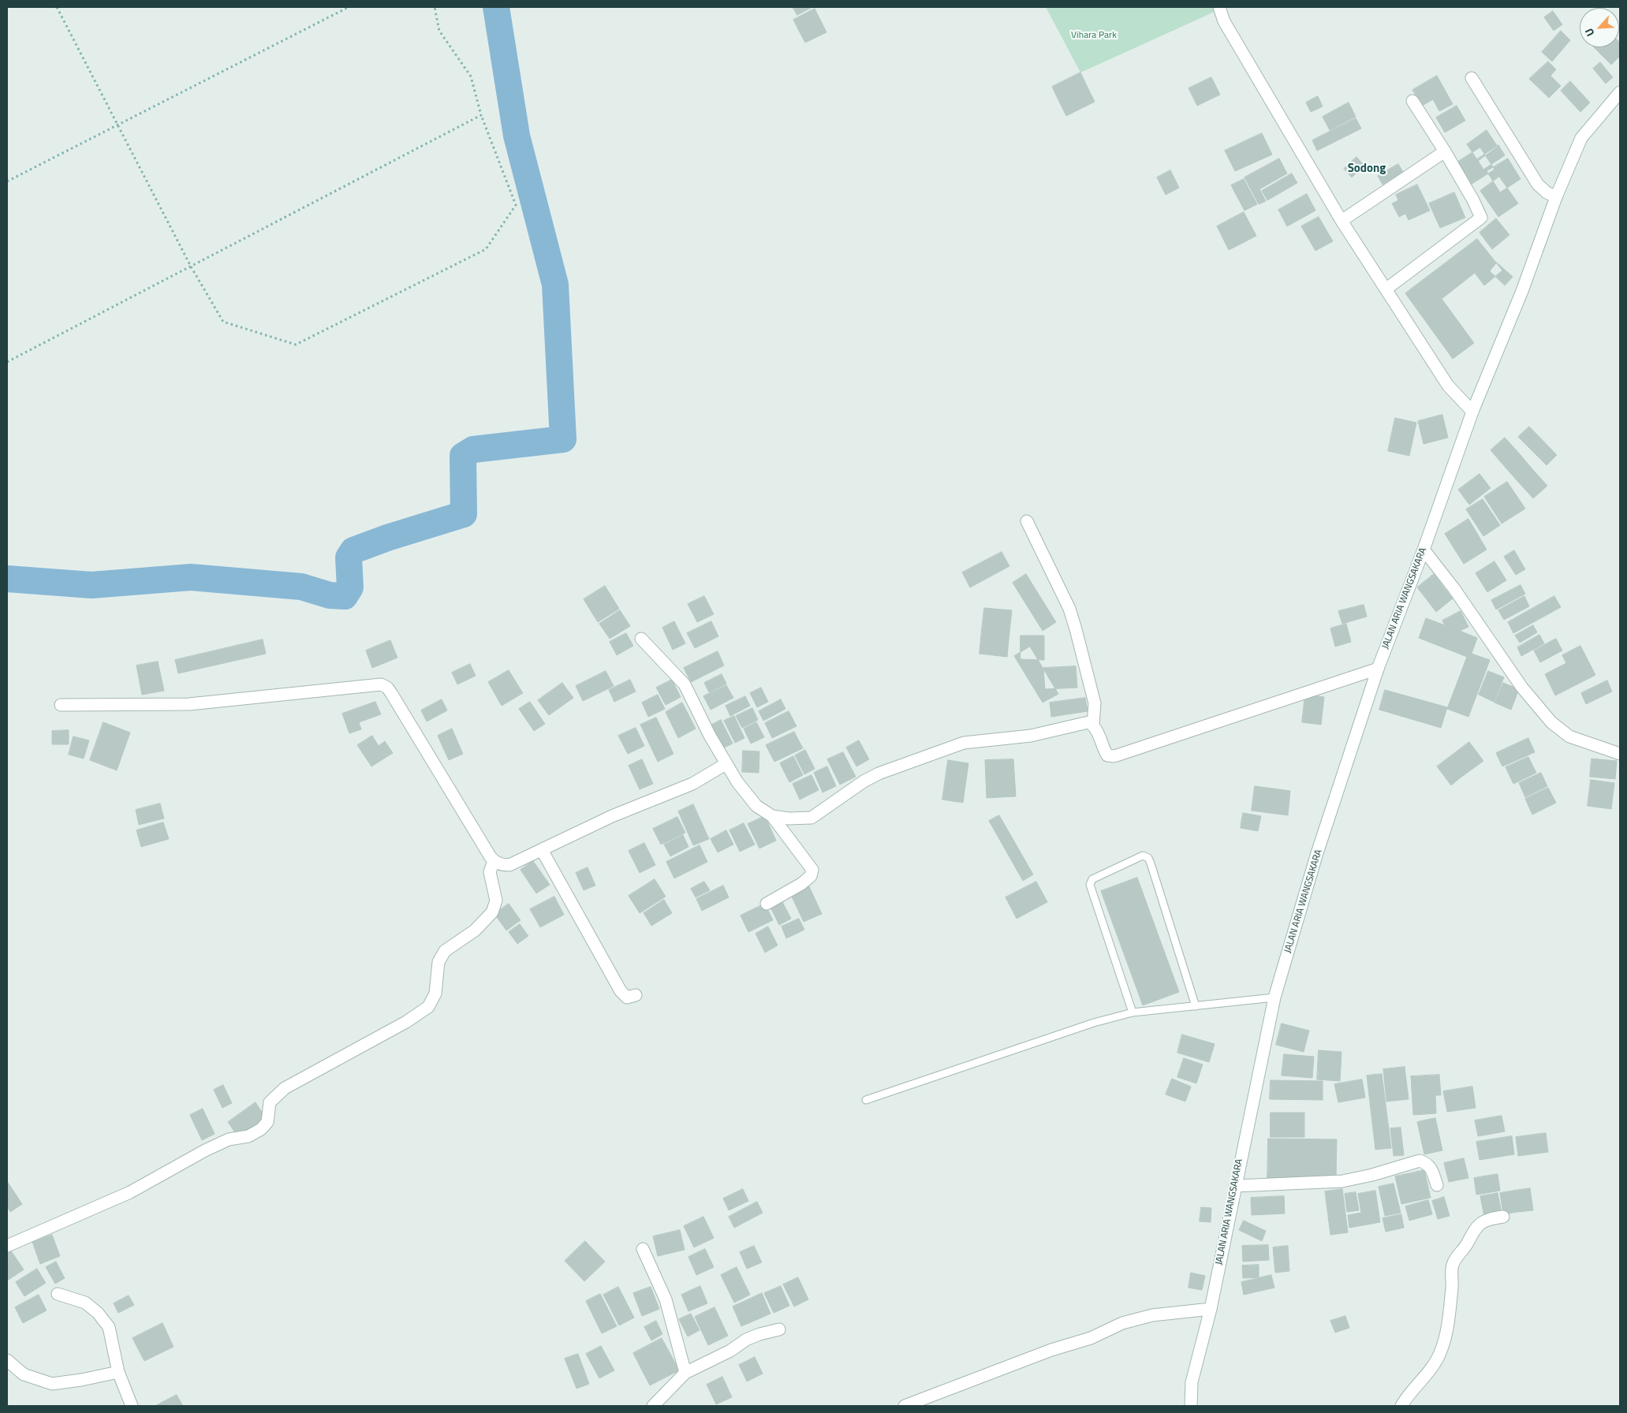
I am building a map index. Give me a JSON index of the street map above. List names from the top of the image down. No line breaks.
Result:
{"streets":{"street":["JALAN ARIA WANGSAKARA"]},"districts":["Sodong"],"parks":["Vihara Park"],"north":"bottom left"}
